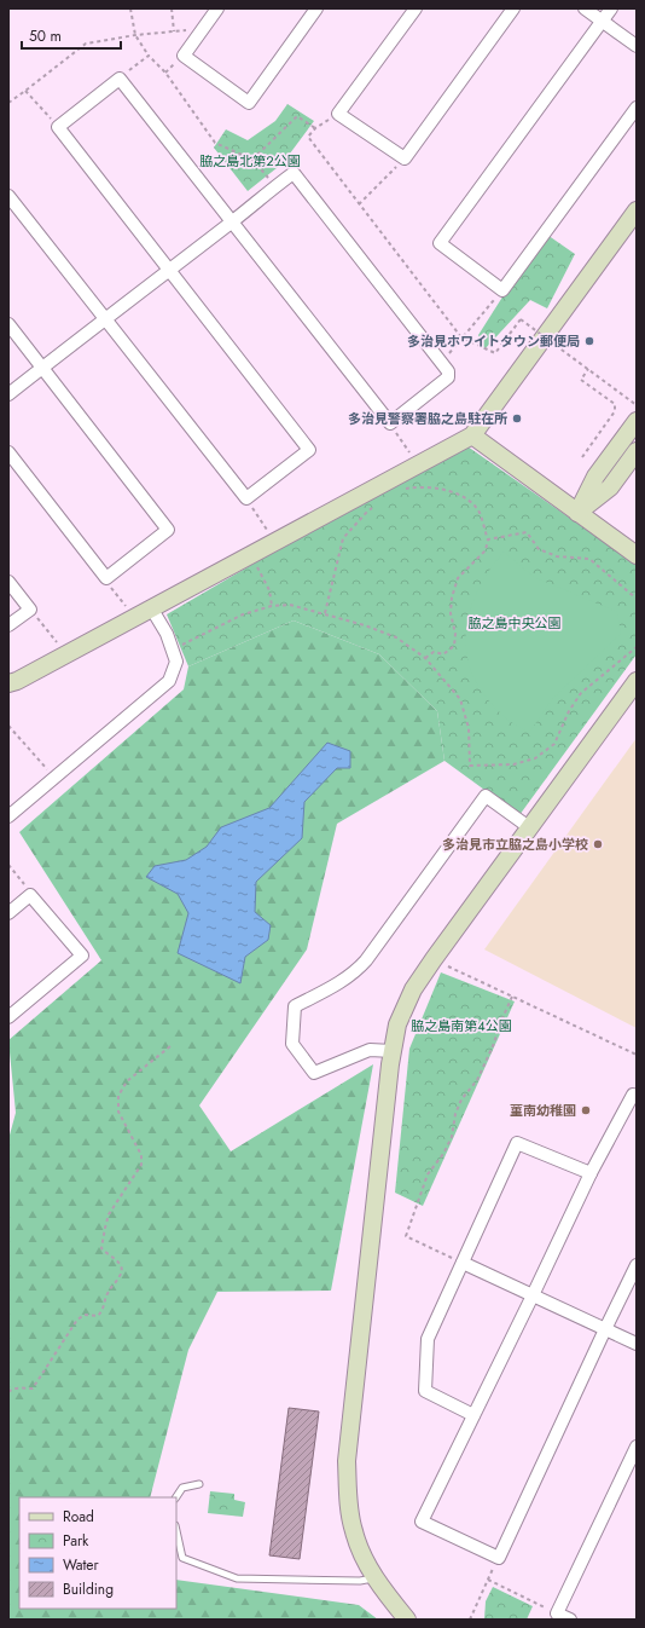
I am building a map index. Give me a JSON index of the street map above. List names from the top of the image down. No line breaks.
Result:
{"parks":["脇之島北第２公園","脇之島中央公園","脇之島南第４公園"],"places":["多治見ホワイトタウン郵便局","多治見警察署脇之島駐在所","多治見市立脇之島小学校","菫南幼稚園"],"legend":["Road","Park","Water","Building"],"scale_bar":"50 m"}
